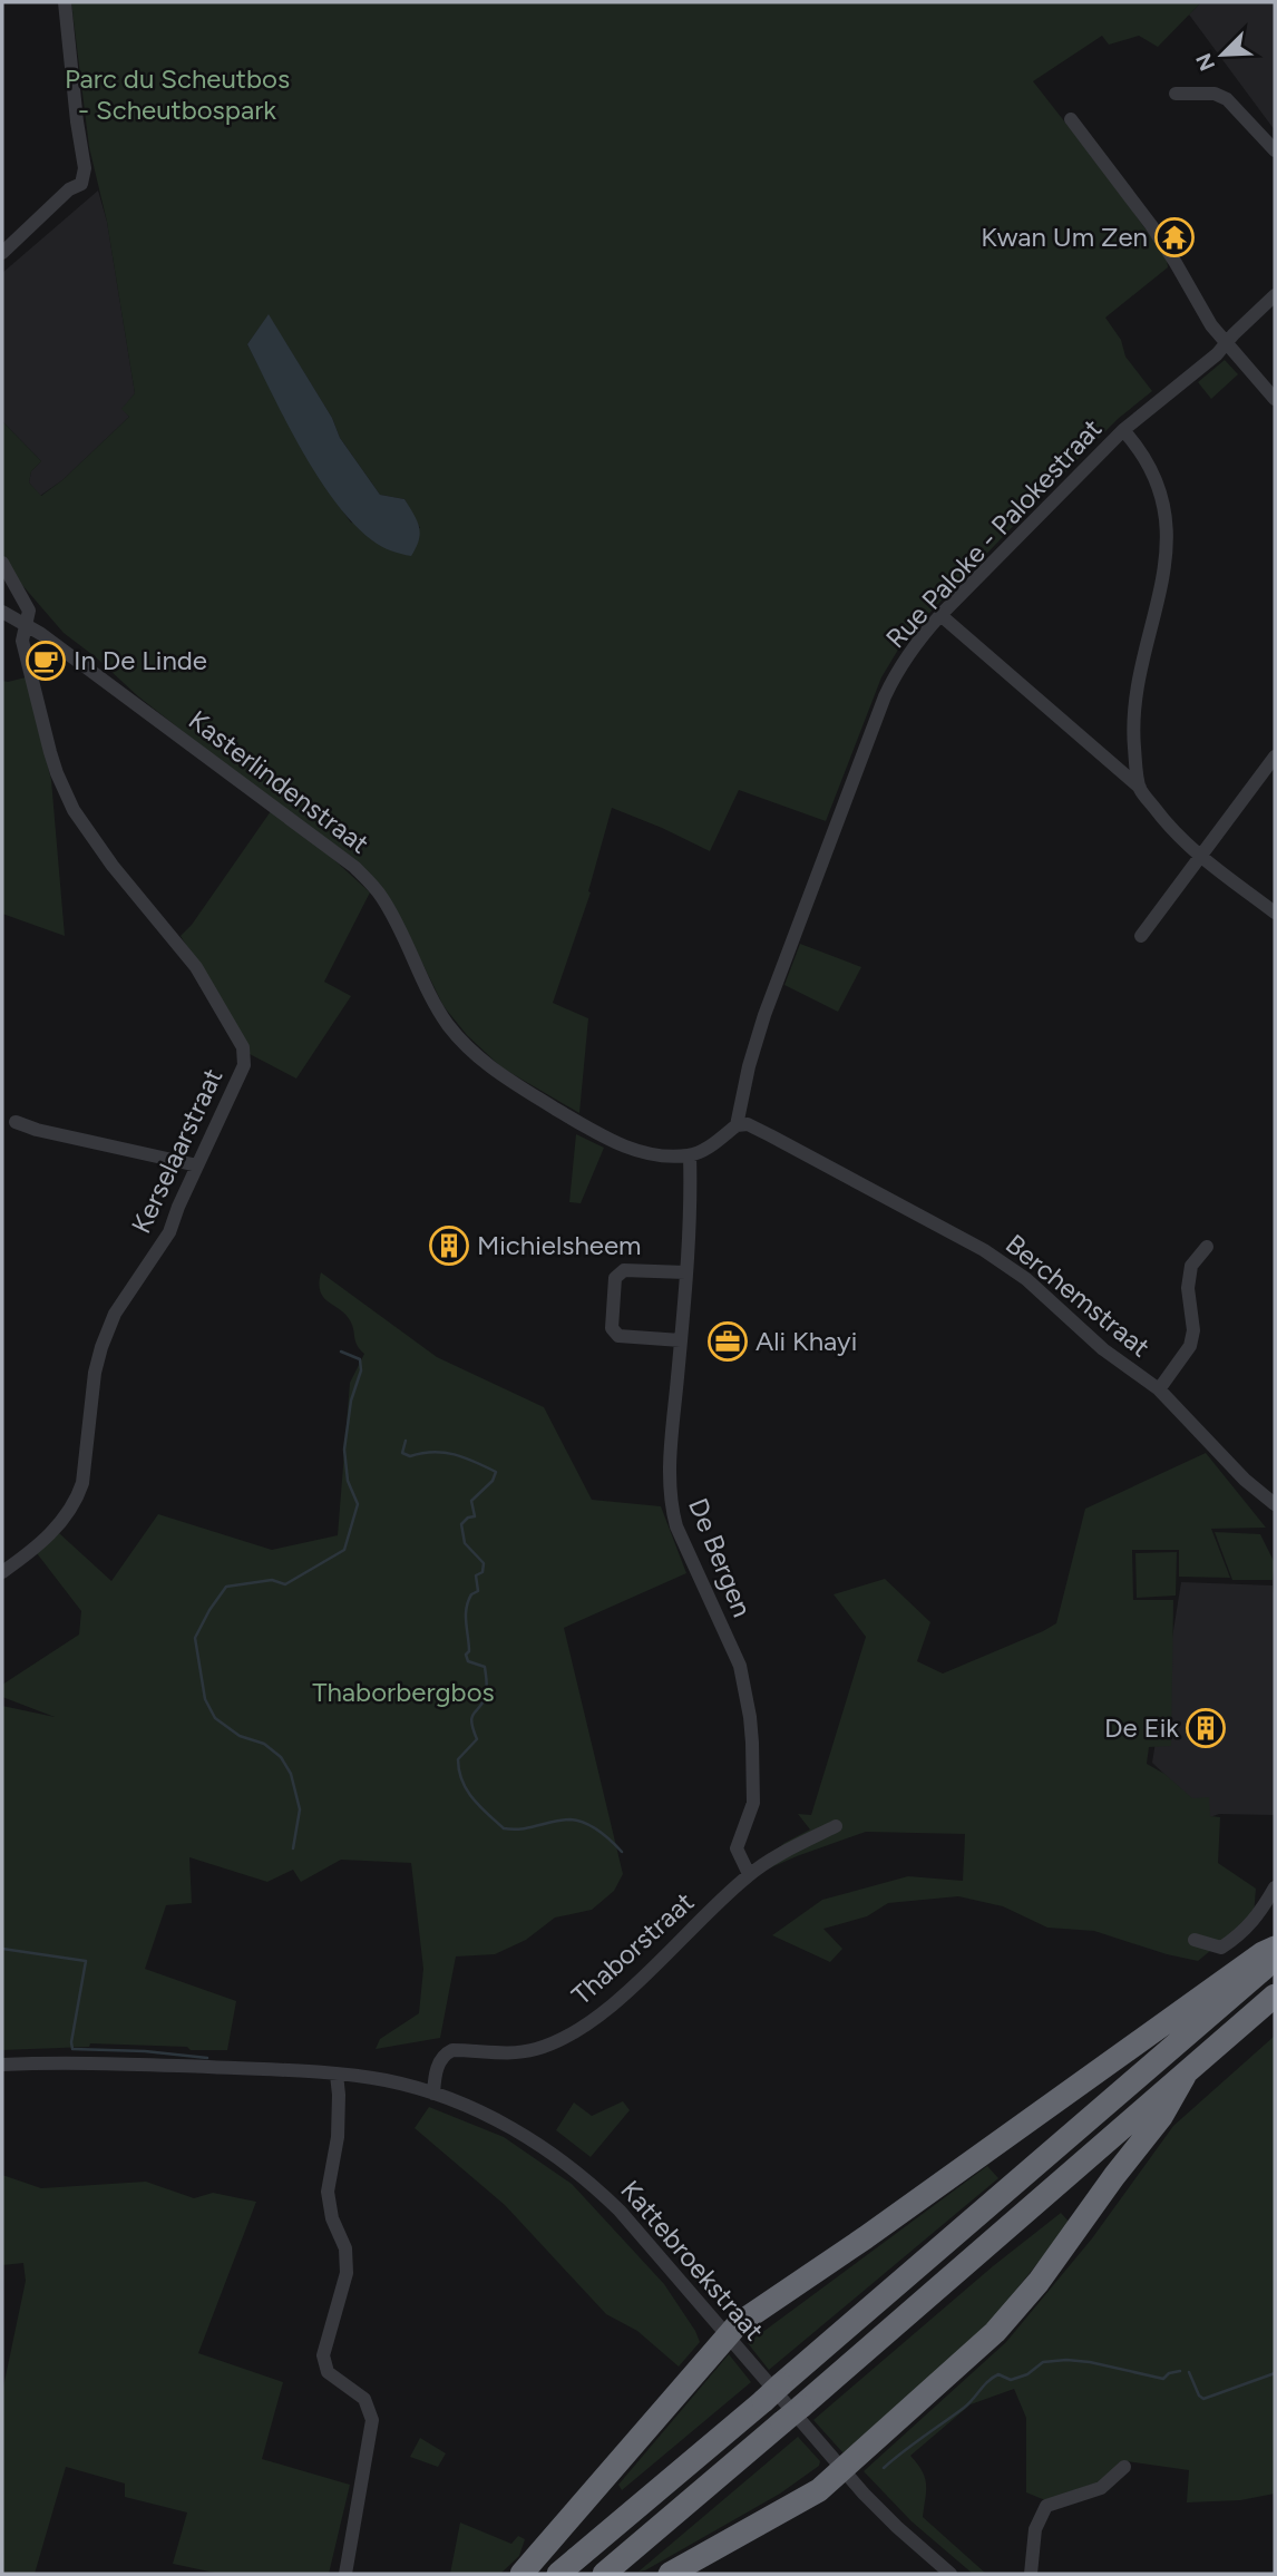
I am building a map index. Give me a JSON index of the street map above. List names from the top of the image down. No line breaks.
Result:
{"streets":{"street":["Rue Paloke - Palokestraat","Kasterlindenstraat","Kerselaarstraat","Berchemstraat","De Bergen","Thaborstraat","Kattebroekstraat"]},"crossings":[["Rue Paloke - Palokestraat","Berchemstraat"],["Kasterlindenstraat","Kerselaarstraat"],["Kasterlindenstraat","De Bergen"],["De Bergen","Thaborstraat"],["Thaborstraat","Kattebroekstraat"]],"parks":["Parc du Scheutbos - Scheutbospark","Thaborbergbos"],"places":{"temple":["Kwan Um Zen"],"cafe":["In De Linde"],"building":["Michielsheem","De Eik"],"office":["Ali Khayi"]},"north":"bottom left"}
